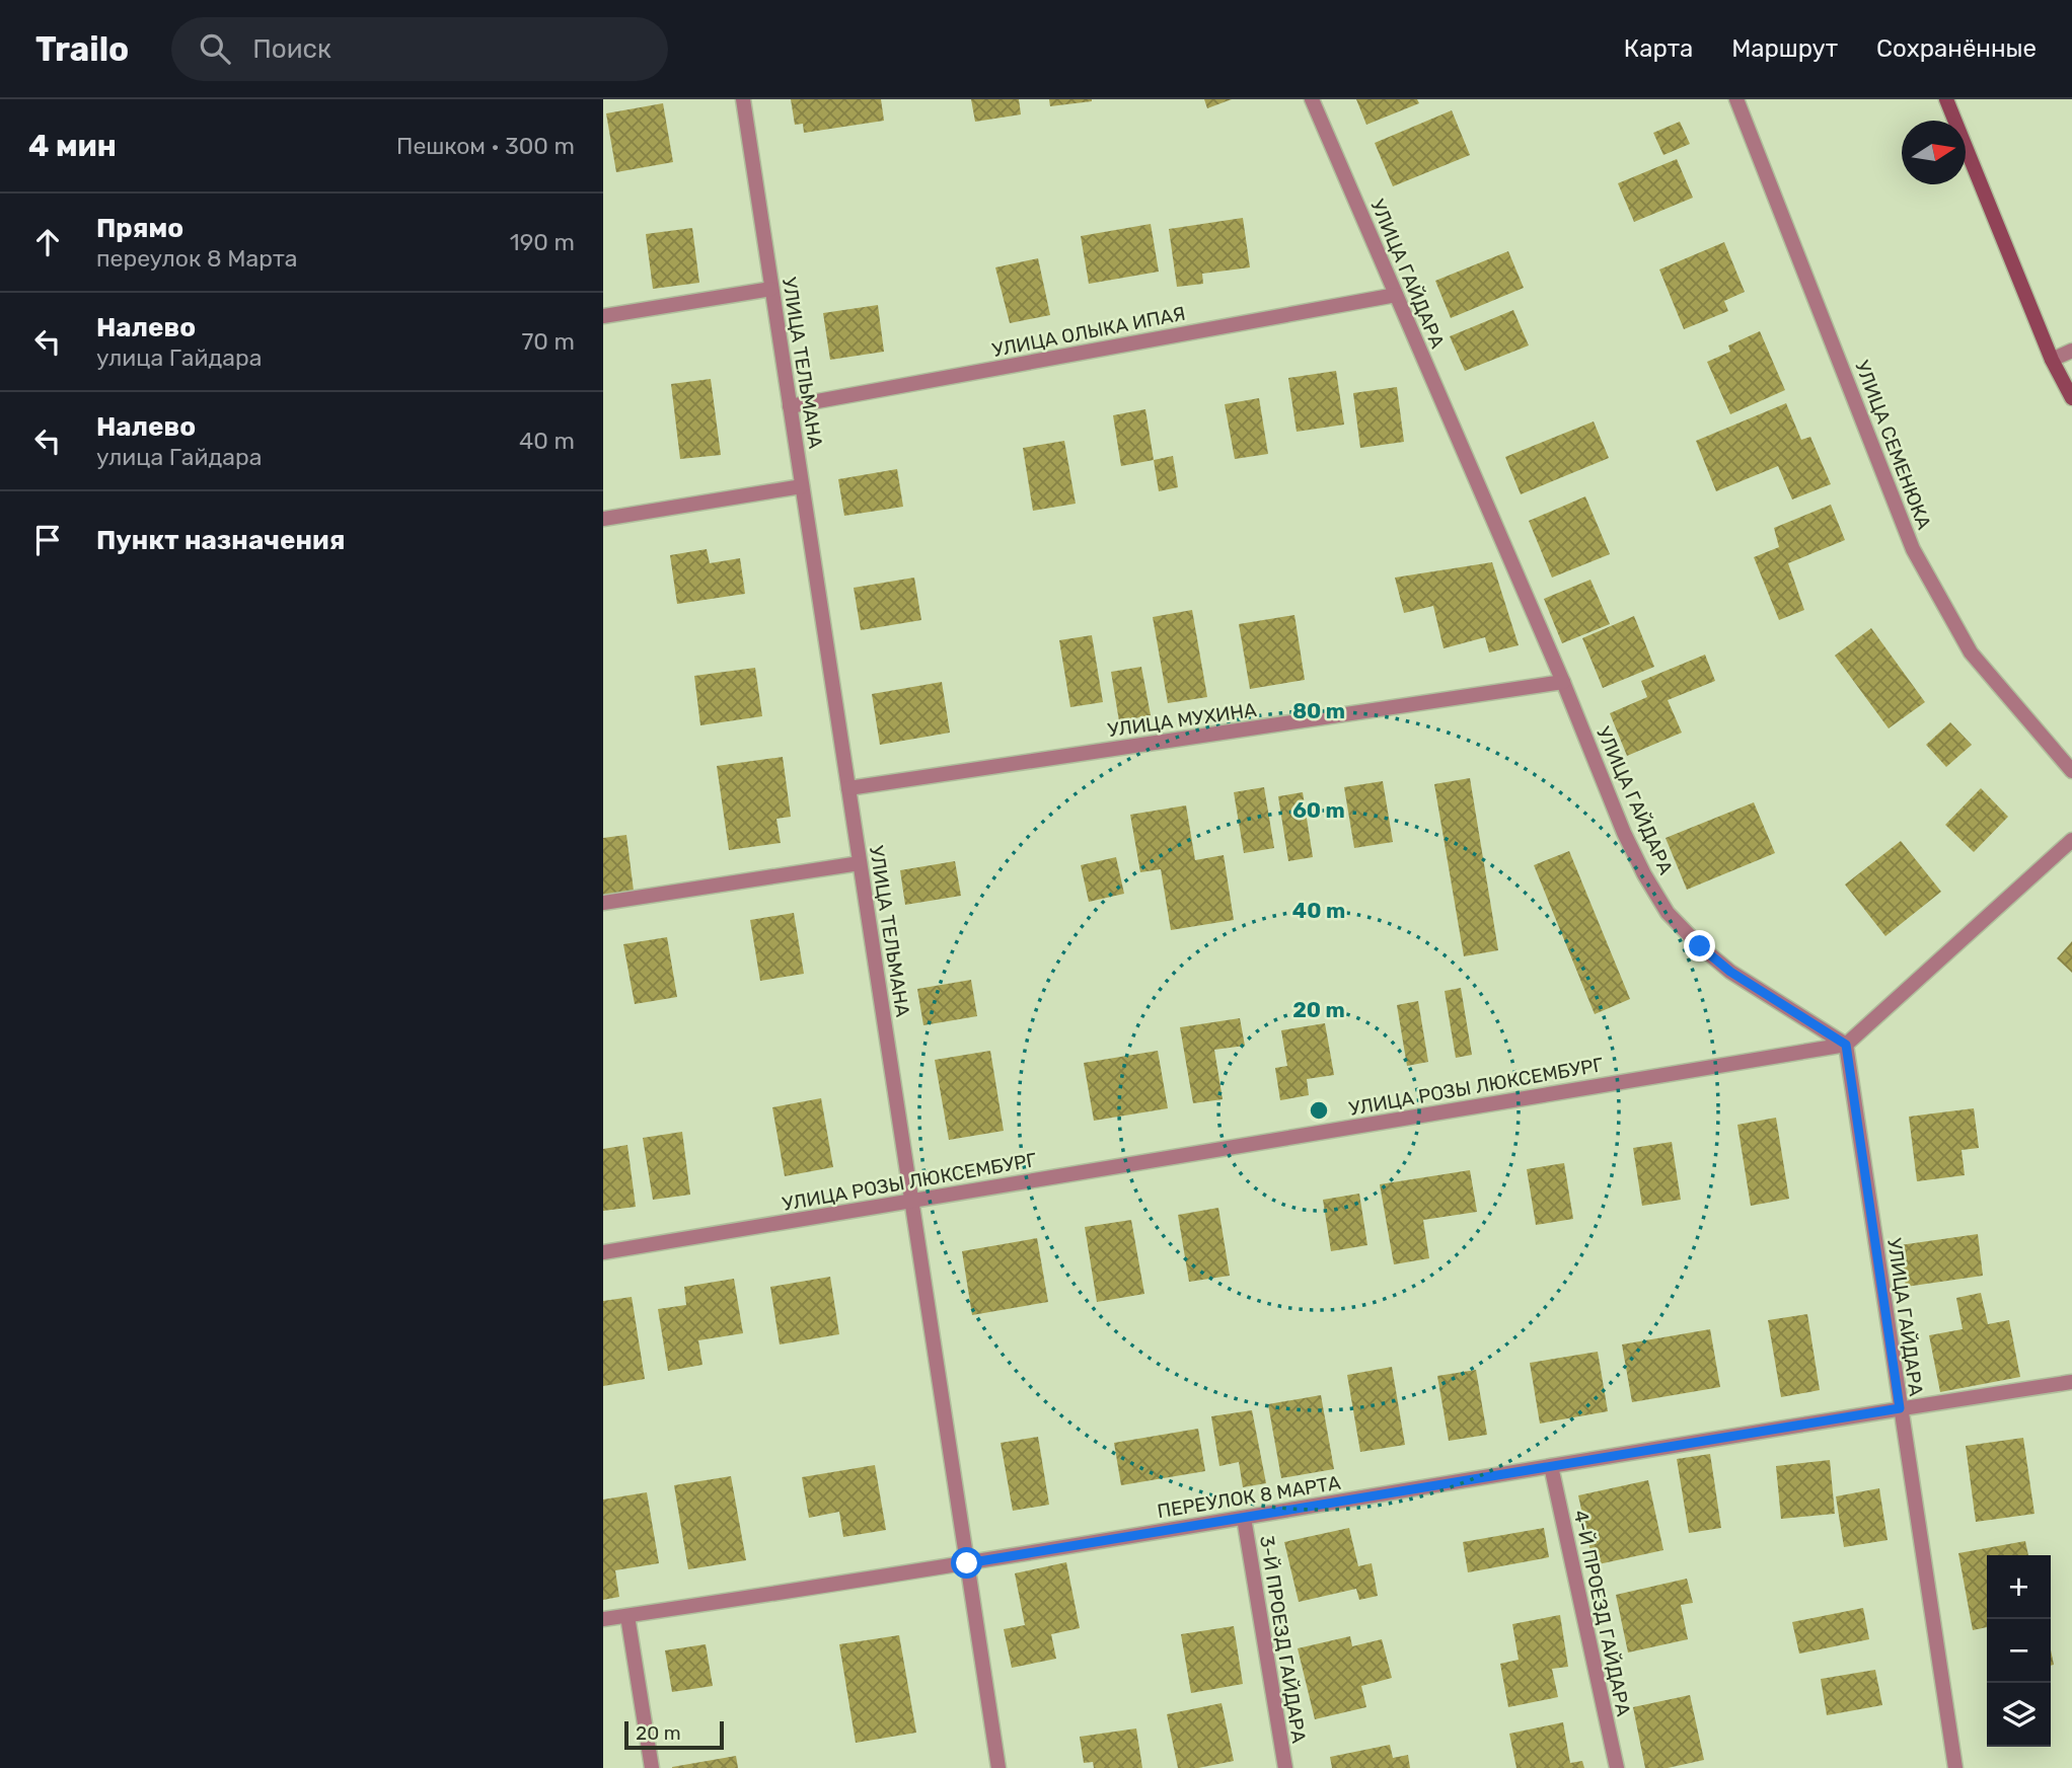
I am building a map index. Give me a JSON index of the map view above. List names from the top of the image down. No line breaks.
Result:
{"streets":{"street":["УЛИЦА ГАЙДАРА","УЛИЦА ОЛЫКА ИПАЯ","УЛИЦА ТЕЛЬМАНА","УЛИЦА СЕМЕНЮКА","УЛИЦА МУХИНА","УЛИЦА РОЗЫ ЛЮКСЕМБУРГ","ПЕРЕУЛОК 8 МАРТА","4-Й ПРОЕЗД ГАЙДАРА","3-Й ПРОЕЗД ГАЙДАРА"]},"crossings":[["УЛИЦА ГАЙДАРА","УЛИЦА ОЛЫКА ИПАЯ"],["УЛИЦА ГАЙДАРА","УЛИЦА МУХИНА"],["УЛИЦА ГАЙДАРА","УЛИЦА РОЗЫ ЛЮКСЕМБУРГ"],["УЛИЦА ГАЙДАРА","ПЕРЕУЛОК 8 МАРТА"],["УЛИЦА ОЛЫКА ИПАЯ","УЛИЦА ТЕЛЬМАНА"],["УЛИЦА ТЕЛЬМАНА","УЛИЦА МУХИНА"],["УЛИЦА ТЕЛЬМАНА","УЛИЦА РОЗЫ ЛЮКСЕМБУРГ"],["УЛИЦА ТЕЛЬМАНА","ПЕРЕУЛОК 8 МАРТА"],["ПЕРЕУЛОК 8 МАРТА","4-Й ПРОЕЗД ГАЙДАРА"],["ПЕРЕУЛОК 8 МАРТА","3-Й ПРОЕЗД ГАЙДАРА"]],"scale_bar":"20 m","north":"right","page":{"header":"Trailo","search":"Поиск","nav":["Карта","Маршрут","Сохранённые"],"heading":["4 мин","Пешком · 300 m"],"list":[["Прямо","переулок 8 Марта","190 m"],["Налево","улица Гайдара","70 m"],["Налево","улица Гайдара","40 m"],"Пункт назначения"],"map_buttons":["+","−"],"scale":"20 m"},"rings":["80 m","60 m","40 m","20 m"]}
